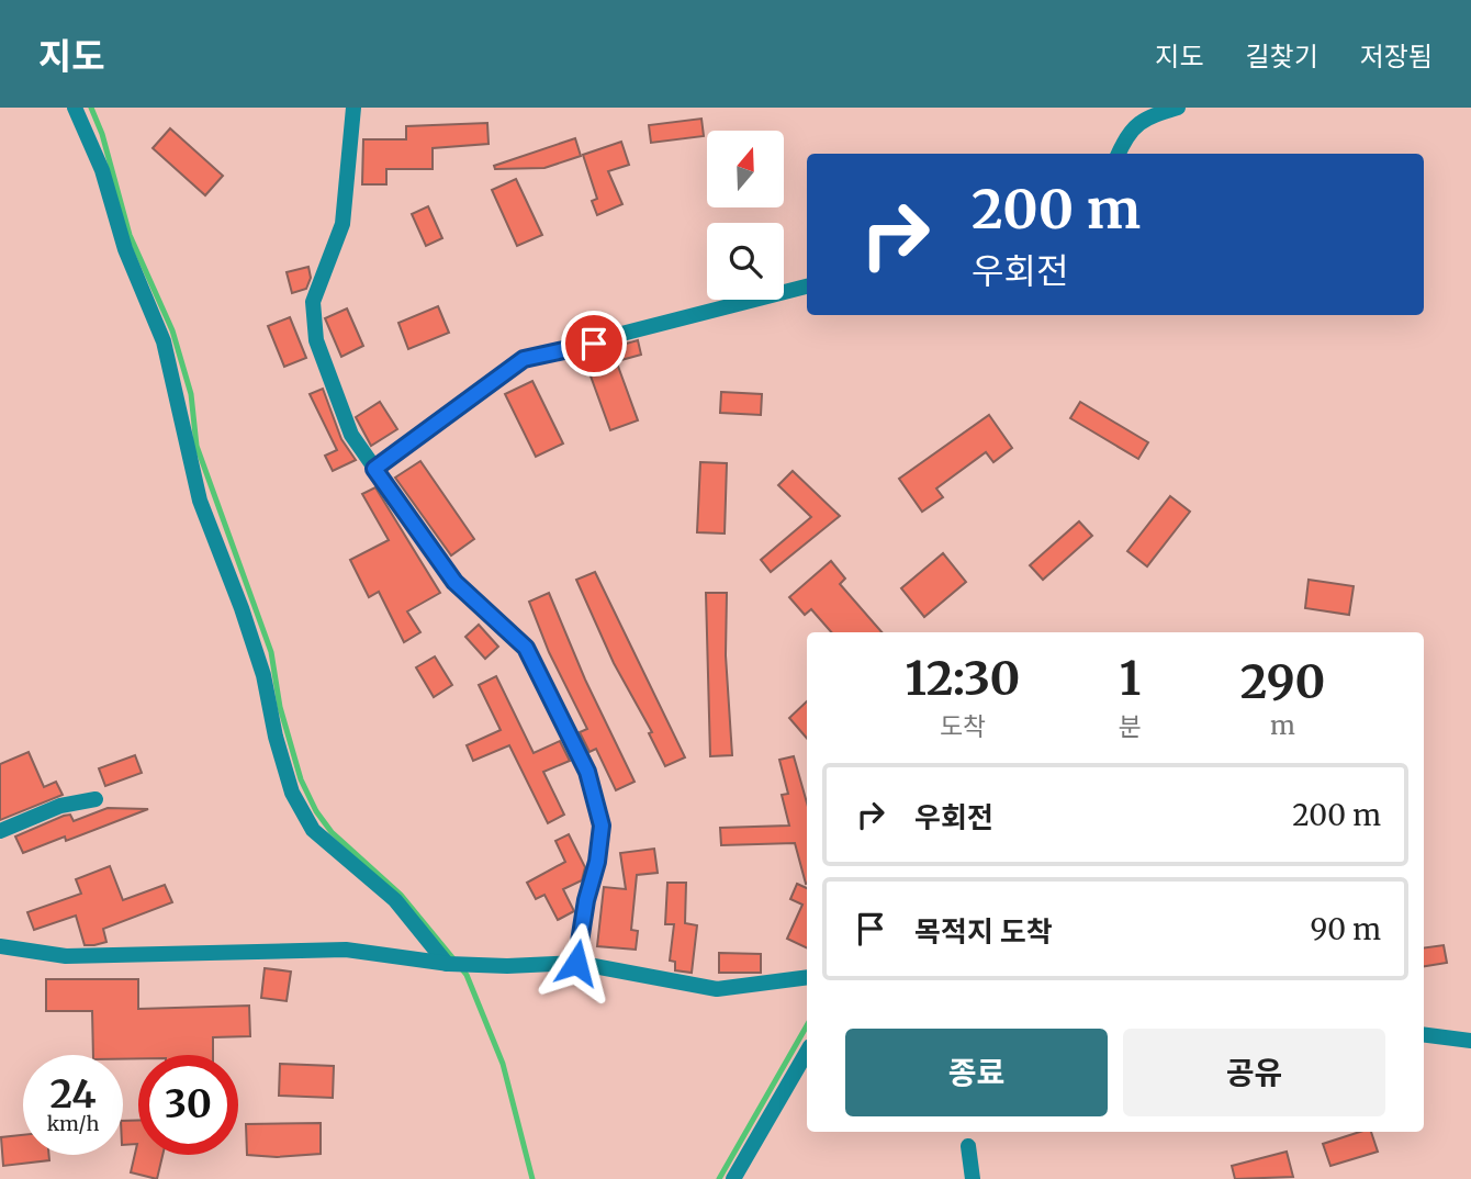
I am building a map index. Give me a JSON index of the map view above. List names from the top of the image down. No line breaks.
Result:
{"north":"top","page":{"header":"지도","nav":["지도","길찾기","저장됨"],"turn":["200 m","우회전"],"eta":["12:30","도착","1","분","290","m"],"list":[{"name":"우회전","value":"200 m"},{"name":"목적지 도착","value":"90 m"}],"buttons":["종료","공유"],"speed":"24 km/h","limit":"30"}}
